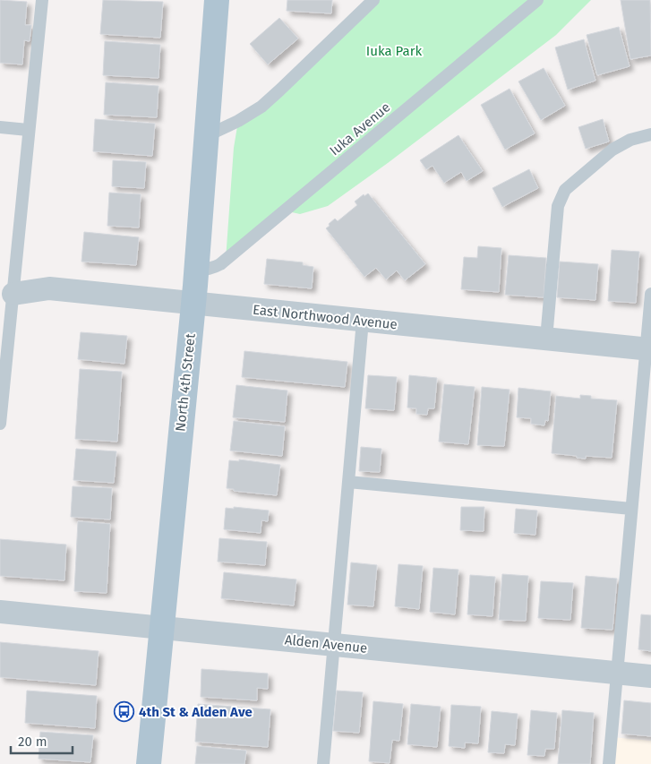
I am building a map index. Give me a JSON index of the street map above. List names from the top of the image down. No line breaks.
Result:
{"streets":{"main road":["North 4th Street"],"street":["East Northwood Avenue","Alden Avenue"],"lane":["Iuka Avenue"]},"crossings":[["Iuka Avenue","North 4th Street"],["East Northwood Avenue","North 4th Street"],["North 4th Street","Alden Avenue"]],"parks":["Iuka Park"],"places":{"bus stop":["4th St & Alden Ave"]},"scale_bar":"20 m"}
